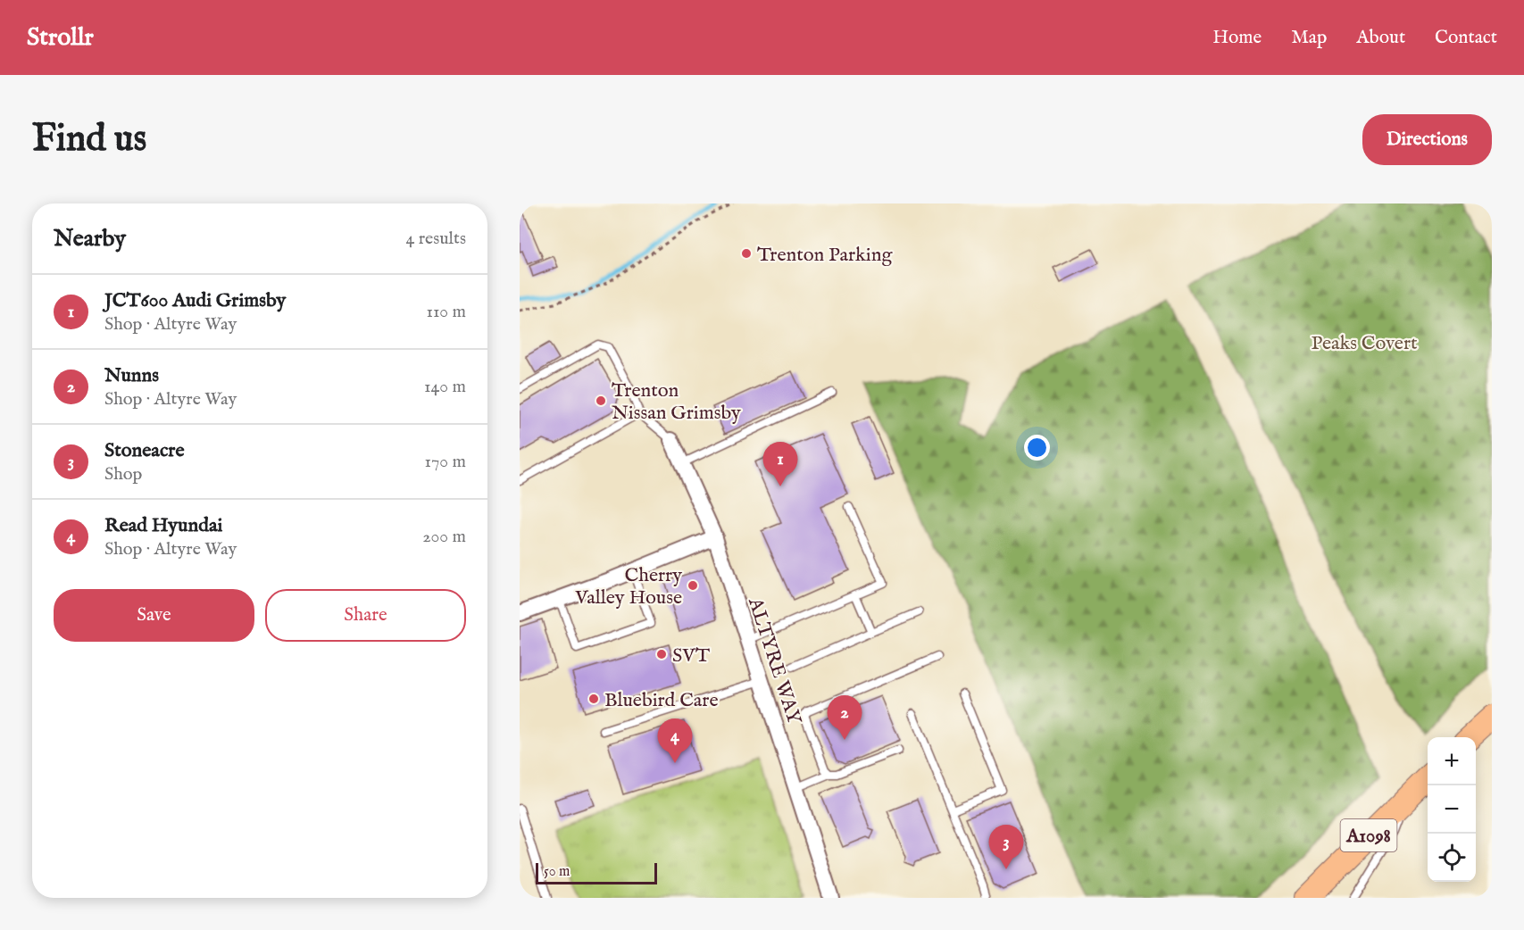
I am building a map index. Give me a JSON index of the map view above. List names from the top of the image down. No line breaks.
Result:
{"streets":{"main road":["A1098"],"street":["ALTYRE WAY"]},"parks":["Peaks Covert"],"places":["Trenton Parking","Trenton Nissan Grimsby","Cherry Valley House","SVT","Bluebird Care"],"scale_bar":"50 m","page":{"header":"Strollr","nav":["Home","Map","About","Contact"],"buttons":["Directions",["Save","Share"]],"title":"Find us","heading":["Nearby","4 results"],"list":[{"mark":"1","name":"JCT600 Audi Grimsby","note":"Shop · Altyre Way","value":"110 m"},{"mark":"2","name":"Nunns","note":"Shop · Altyre Way","value":"140 m"},{"mark":"3","name":"Stoneacre","note":"Shop","value":"170 m"},{"mark":"4","name":"Read Hyundai","note":"Shop · Altyre Way","value":"200 m"}],"pins":["1","2","4","3"],"map_buttons":["+","−"],"scale":"50 m"}}
